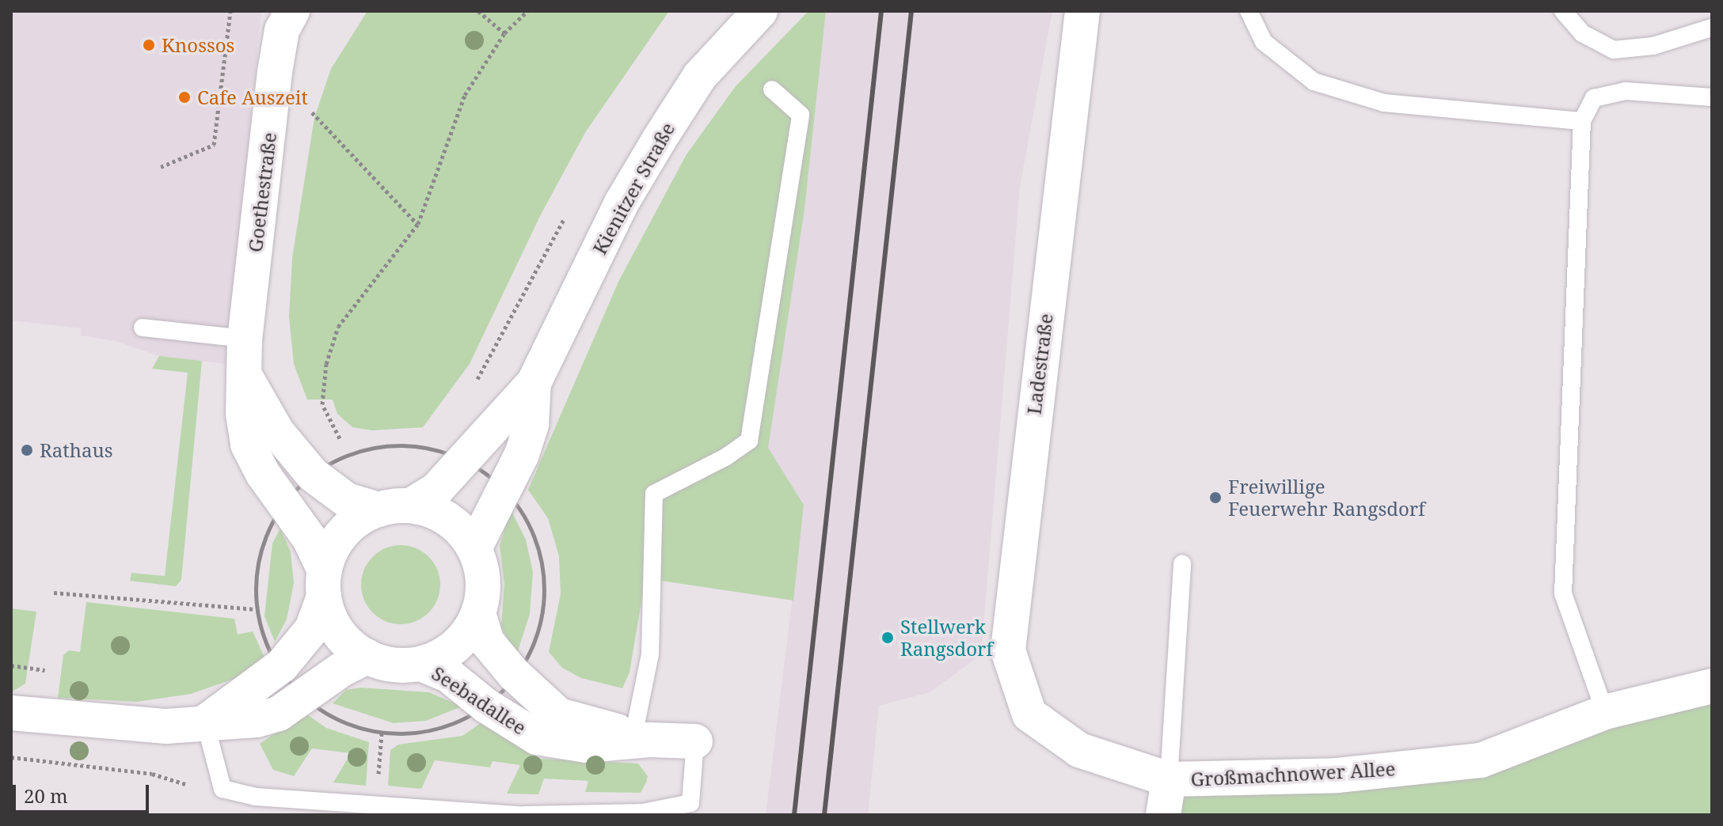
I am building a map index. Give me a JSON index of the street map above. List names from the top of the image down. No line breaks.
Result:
{"streets":{"street":["Kienitzer Straße","Goethestraße","Ladestraße","Seebadallee","Großmachnower Allee"]},"crossings":[["Kienitzer Straße","Goethestraße"],["Kienitzer Straße","Seebadallee"],["Goethestraße","Seebadallee"],["Ladestraße","Großmachnower Allee"]],"places":["Knossos","Cafe Auszeit","Rathaus","Freiwillige Feuerwehr Rangsdorf","Stellwerk Rangsdorf"],"scale_bar":"20 m"}
